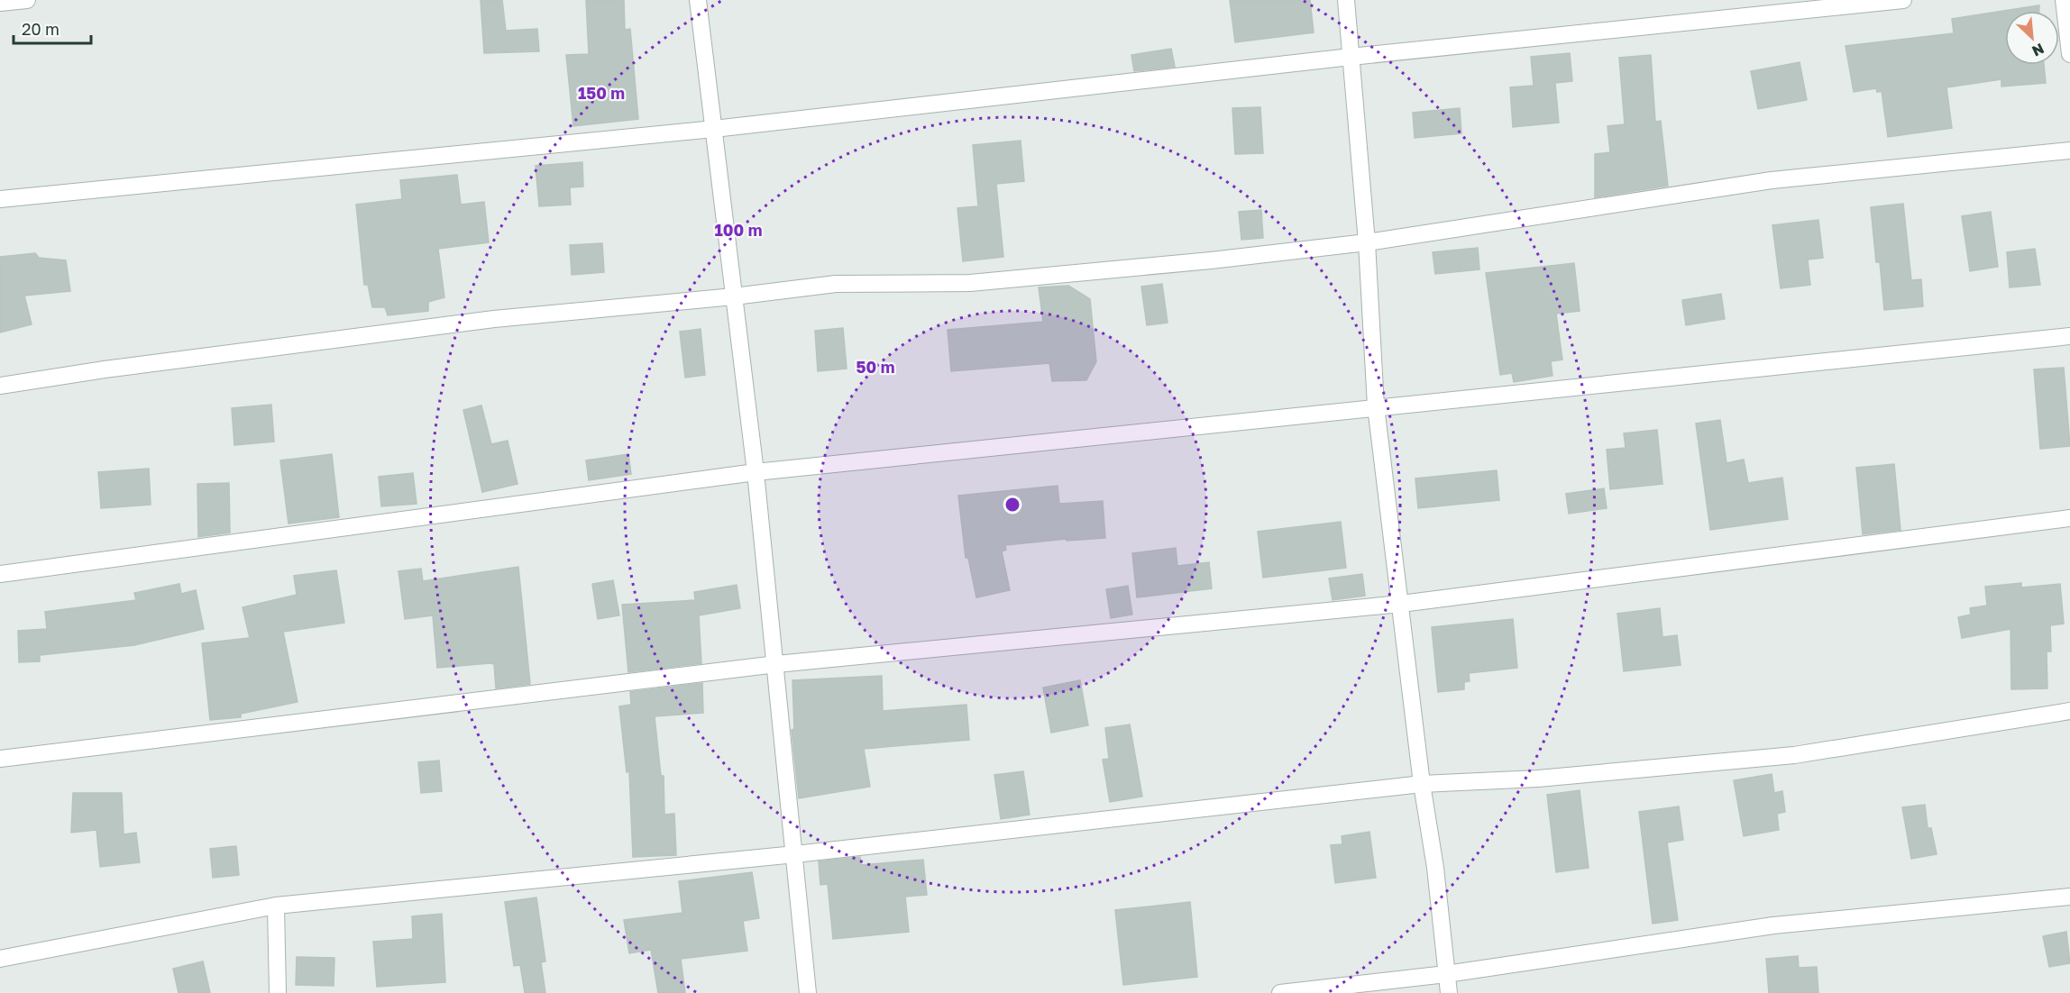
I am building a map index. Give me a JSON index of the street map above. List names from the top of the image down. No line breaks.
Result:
{"scale_bar":"20 m","north":"bottom right","rings":["150 m","100 m","50 m"]}
